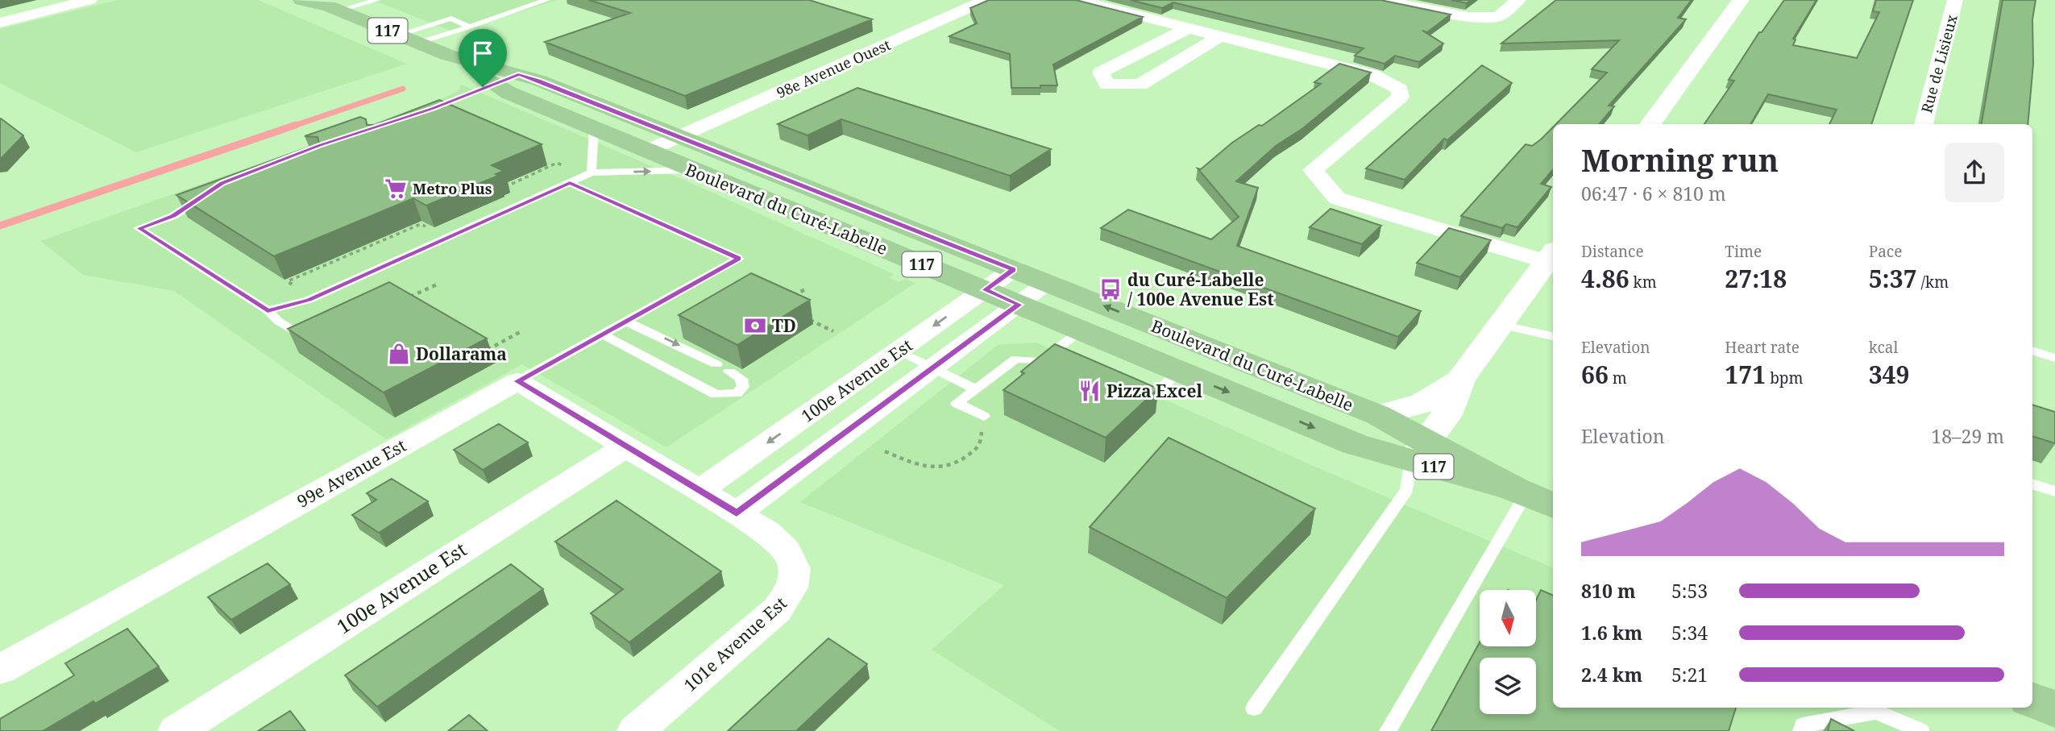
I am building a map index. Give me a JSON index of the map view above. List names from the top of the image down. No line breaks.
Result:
{"streets":{"main road":["117","Boulevard du Curé-Labelle"],"street":["Rue de Lisieux","98e Avenue Ouest","100e Avenue Est","99e Avenue Est","101e Avenue Est"]},"crossings":[["98e Avenue Ouest","Boulevard du Curé-Labelle"],["Boulevard du Curé-Labelle","100e Avenue Est"],["100e Avenue Est","101e Avenue Est"]],"places":{"supermarket":["Metro Plus"],"bus stop":["du Curé-Labelle / 100e Avenue Est"],"bank":["TD"],"shop":["Dollarama"],"restaurant":["Pizza Excel"]},"north":"bottom","page":{"heading":["Morning run","06:47 · 6 × 810 m"],"stats":[["Distance","4.86 km"],["Time","27:18"],["Pace","5:37 /km"],["Elevation","66 m"],["Heart rate","171 bpm"],["kcal","349"]],"chart":["Elevation","18–29 m"],"list":[{"name":"810 m","note":"5:53"},{"name":"1.6 km","note":"5:34"},{"name":"2.4 km","note":"5:21"}]}}
